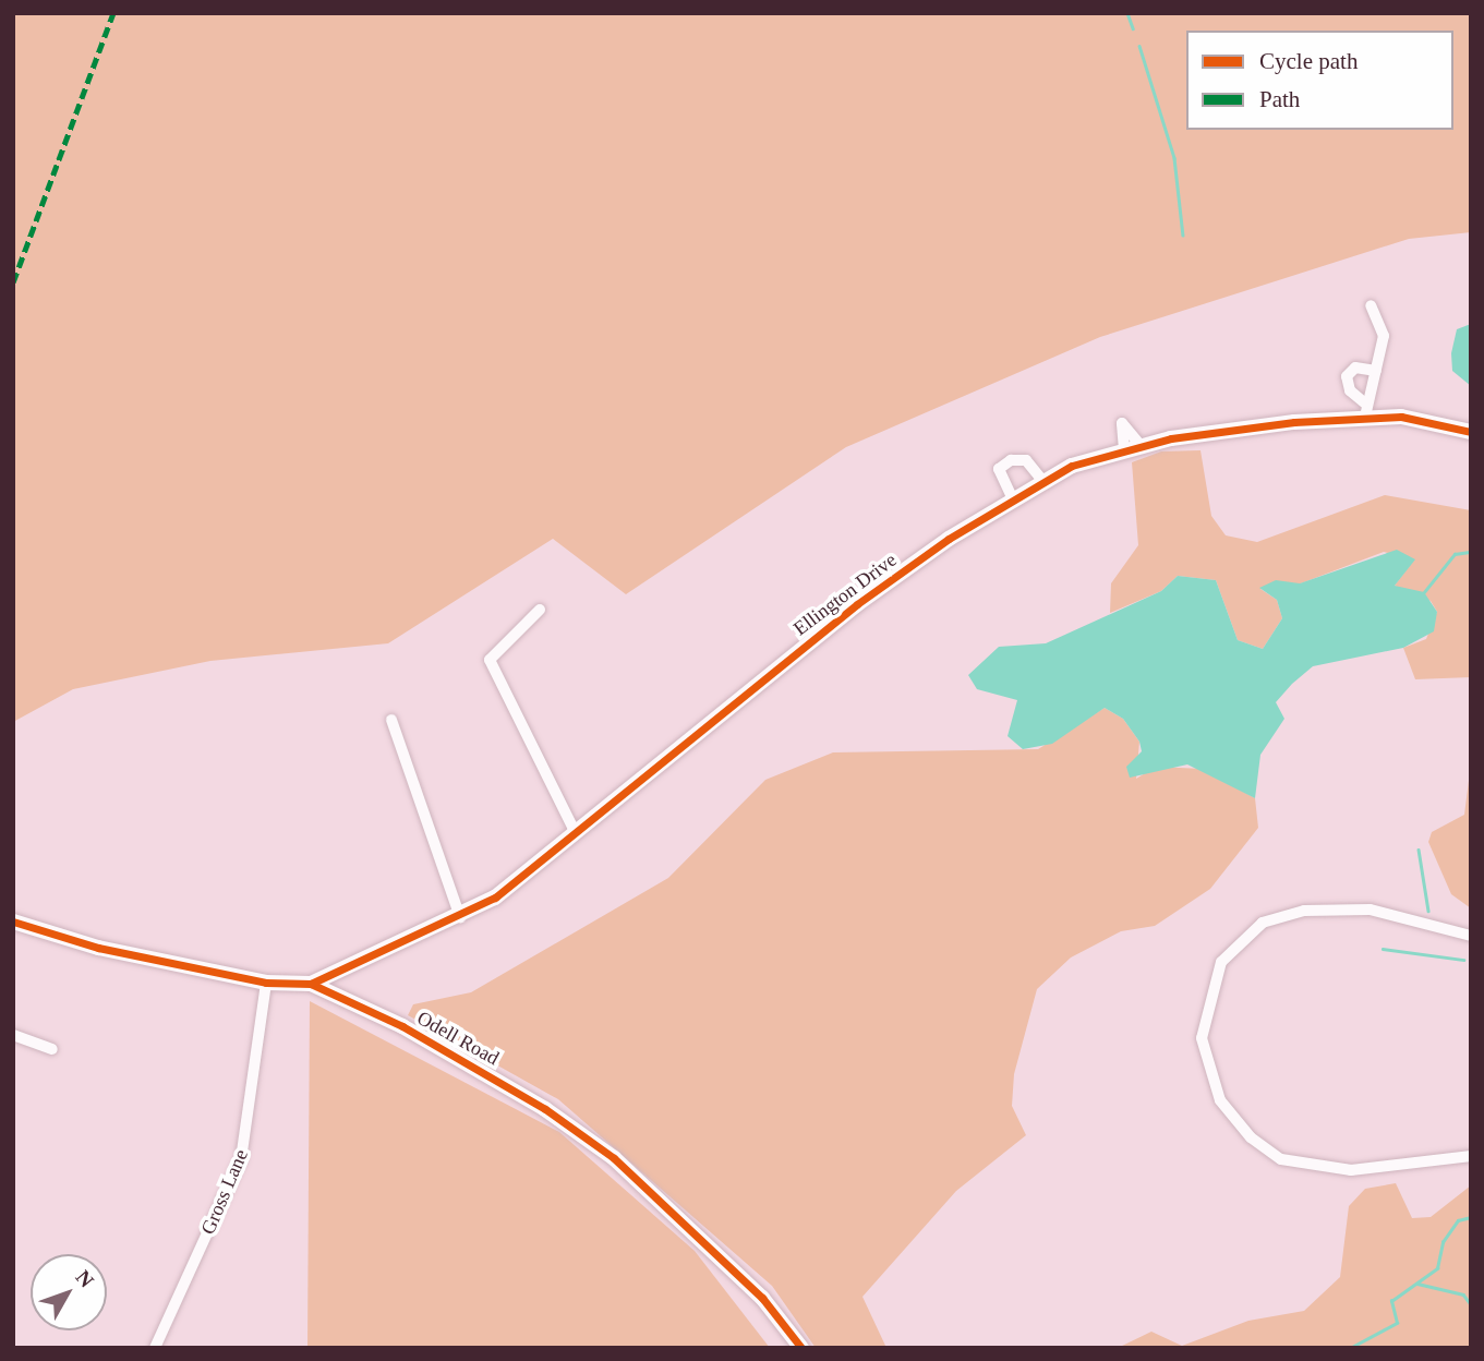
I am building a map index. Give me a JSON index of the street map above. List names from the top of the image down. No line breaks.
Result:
{"streets":{"street":["Ellington Drive","Odell Road","Gross Lane"]},"crossings":[["Ellington Drive","Odell Road"],["Odell Road","Gross Lane"]],"legend":["Cycle path","Path"],"north":"top right"}
